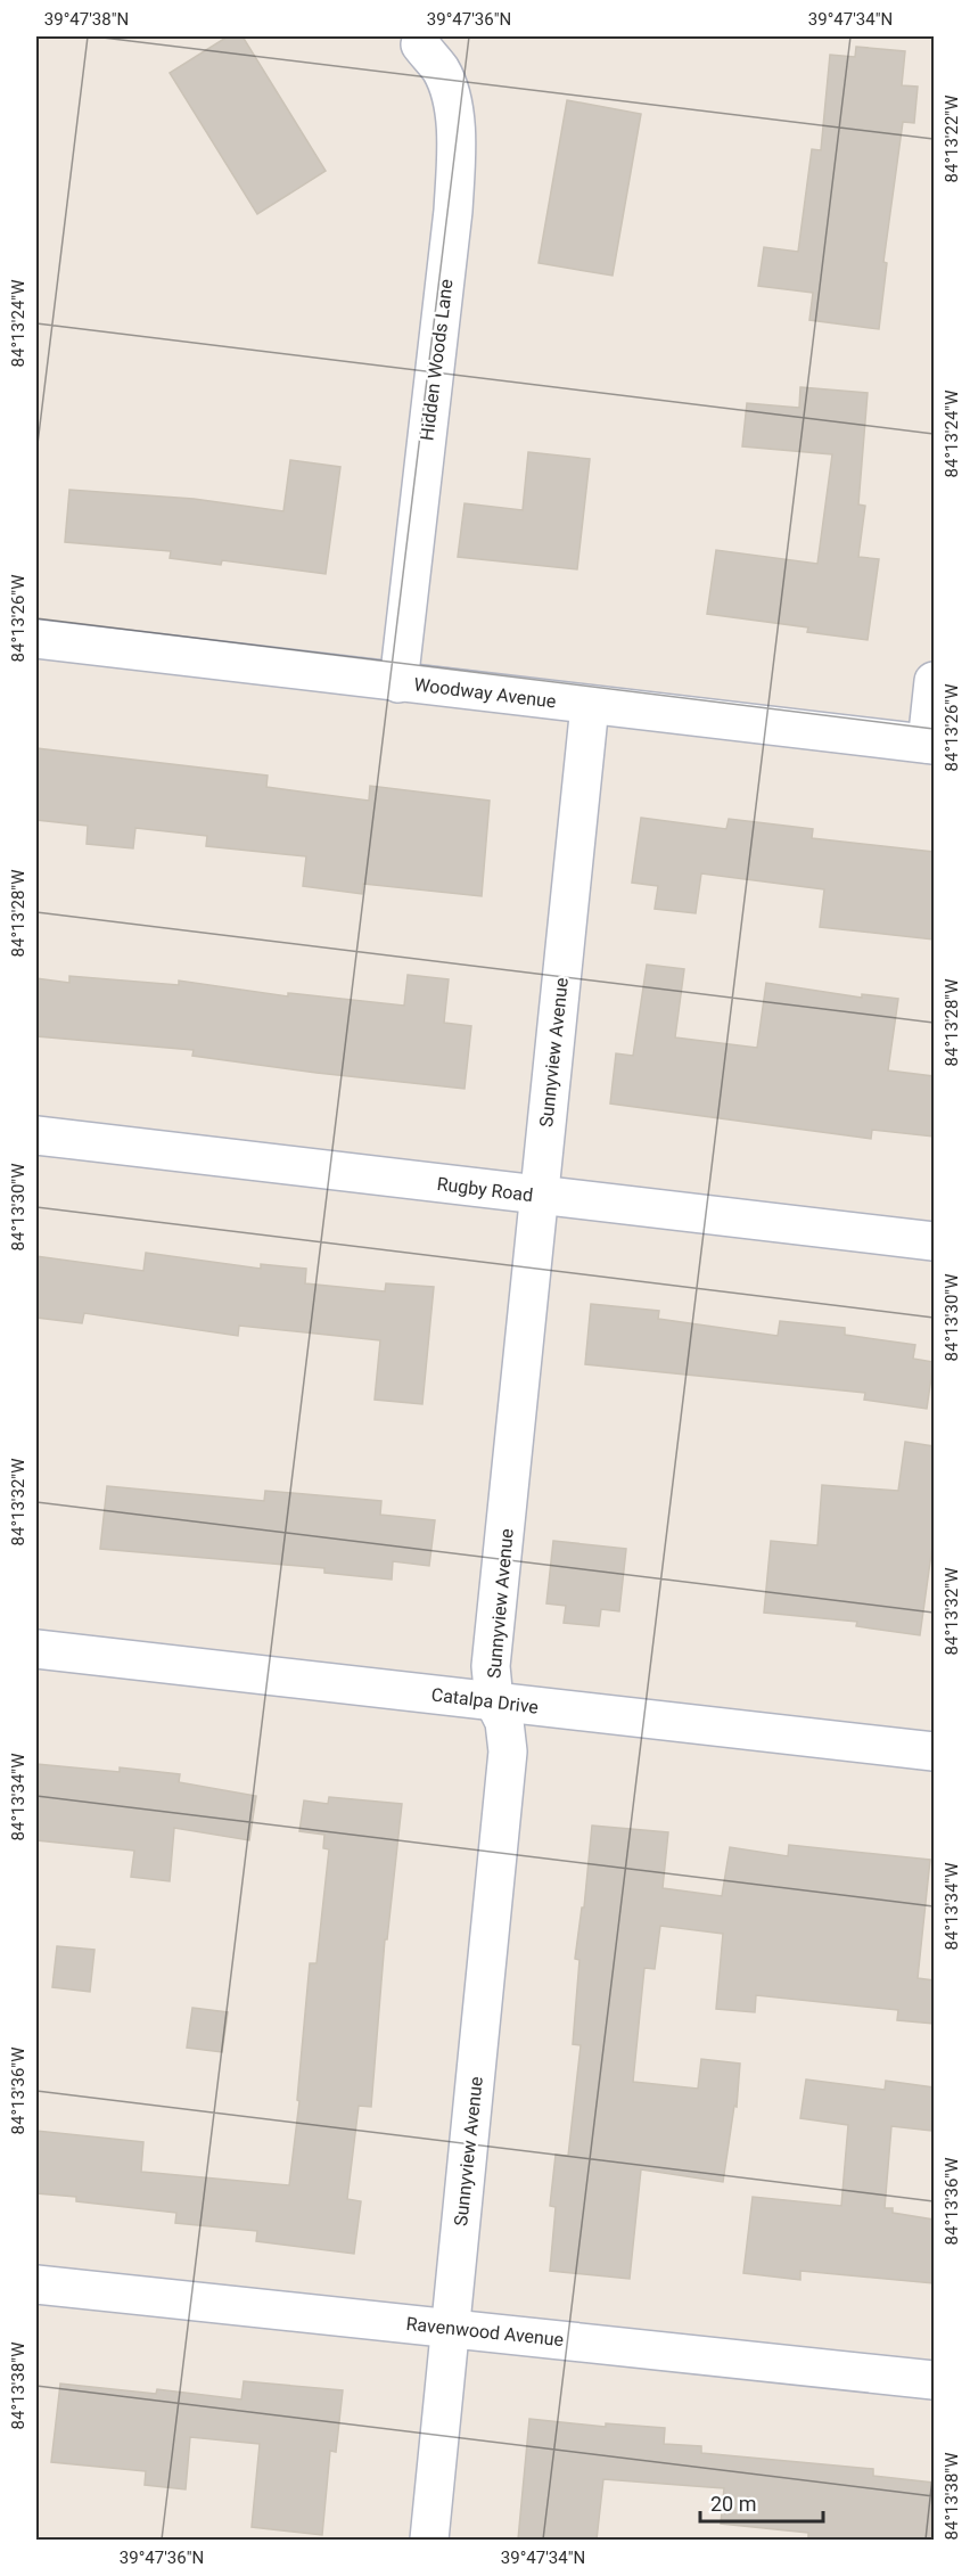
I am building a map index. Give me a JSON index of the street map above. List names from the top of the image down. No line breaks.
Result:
{"streets":{"street":["Hidden Woods Lane","Woodway Avenue","Sunnyview Avenue","Rugby Road","Catalpa Drive","Ravenwood Avenue"]},"crossings":[["Hidden Woods Lane","Woodway Avenue"],["Woodway Avenue","Sunnyview Avenue"],["Sunnyview Avenue","Rugby Road"],["Sunnyview Avenue","Catalpa Drive"],["Sunnyview Avenue","Ravenwood Avenue"]],"scale_bar":"20 m","coordinates":["39°47'38\"N","39°47'36\"N","39°47'34\"N","84°13'22\"W","84°13'24\"W","84°13'26\"W","84°13'28\"W","84°13'30\"W","84°13'32\"W","84°13'34\"W","84°13'36\"W","84°13'38\"W"]}
